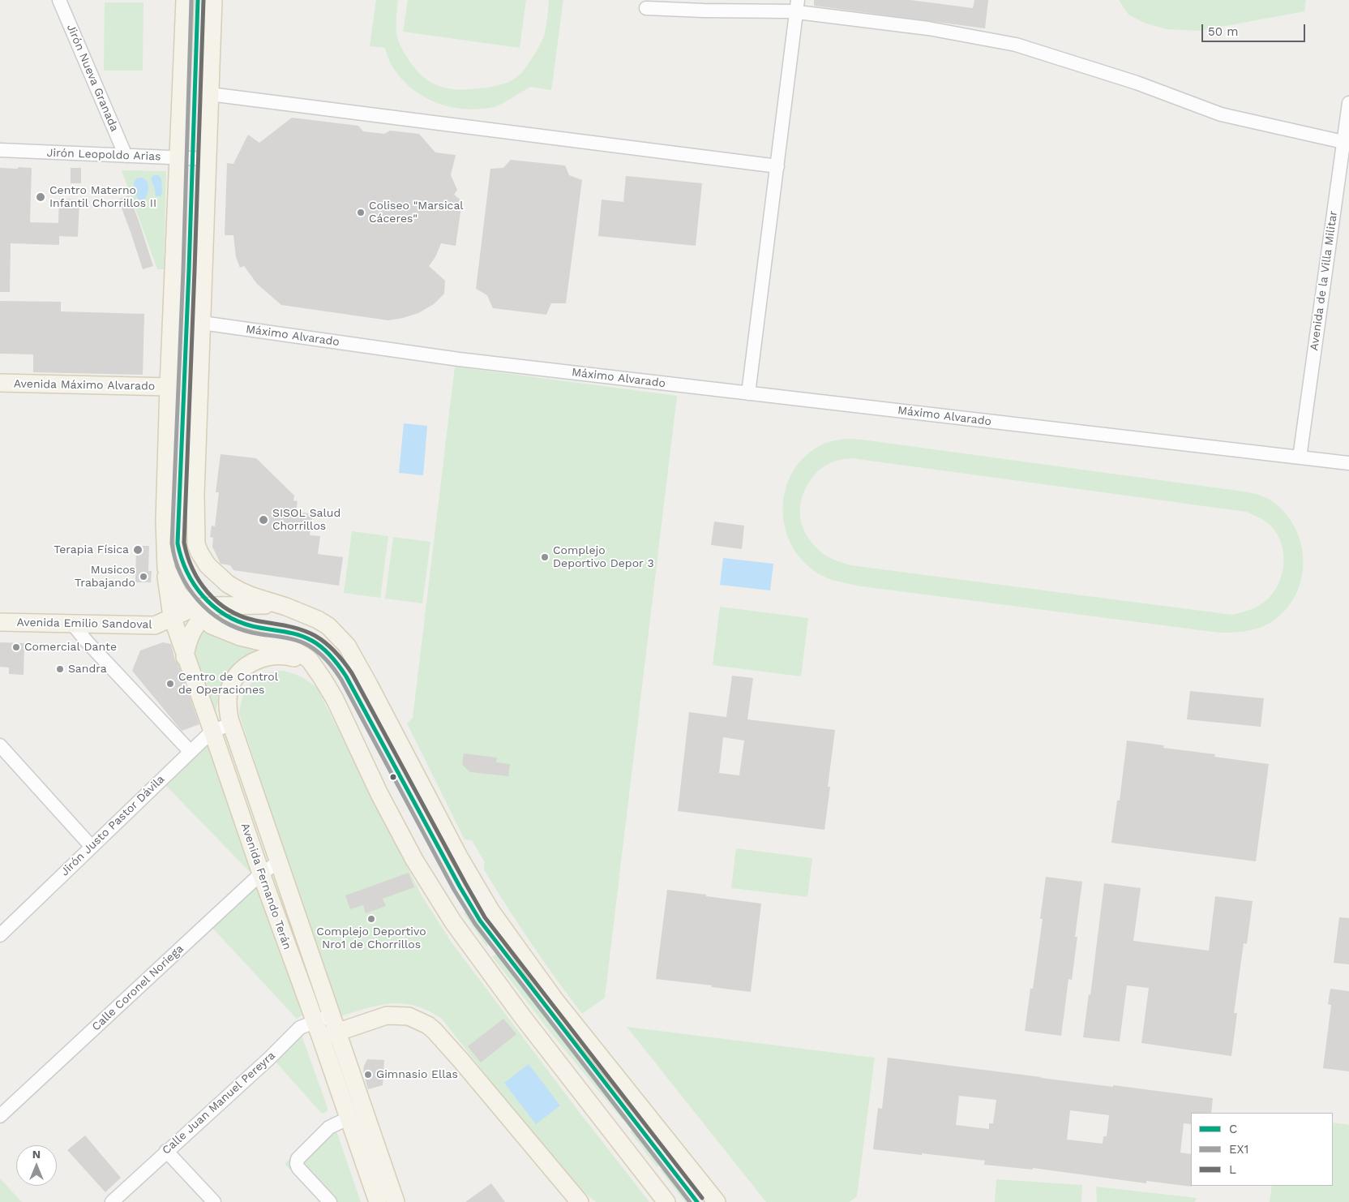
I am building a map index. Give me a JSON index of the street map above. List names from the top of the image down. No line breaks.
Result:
{"streets":{"main road":["Avenida Máximo Alvarado","Avenida Emilio Sandoval","Avenida Fernando Terán"],"street":["Jirón Nueva Granada","Jirón Leopoldo Arias","Avenida de la Villa Militar","Máximo Alvarado","Jirón Justo Pastor Dávila","Calle Coronel Noriega","Calle Juan Manuel Pereyra"]},"crossings":[["Jirón Nueva Granada","Jirón Leopoldo Arias"],["Jirón Leopoldo Arias","Avenida Fernando Terán"],["Avenida de la Villa Militar","Máximo Alvarado"],["Avenida Máximo Alvarado","Avenida Fernando Terán"],["Avenida Emilio Sandoval","Avenida Fernando Terán"],["Jirón Justo Pastor Dávila","Avenida Fernando Terán"],["Avenida Fernando Terán","Calle Coronel Noriega"],["Avenida Fernando Terán","Calle Juan Manuel Pereyra"]],"places":["Centro Materno Infantil Chorrillos II","Coliseo \"Marsical Cáceres\"","SISOL Salud Chorrillos","Terapia Física","Complejo Deportivo Depor 3","Musicos Trabajando","Comercial Dante","Sandra","Centro de Control de Operaciones","Complejo Deportivo Nro1 de Chorrillos","Gimnasio Ellas"],"lines":["transit line C","transit line EX1","transit line L"],"legend":["C","EX1","L"],"scale_bar":"50 m","north":"top"}
